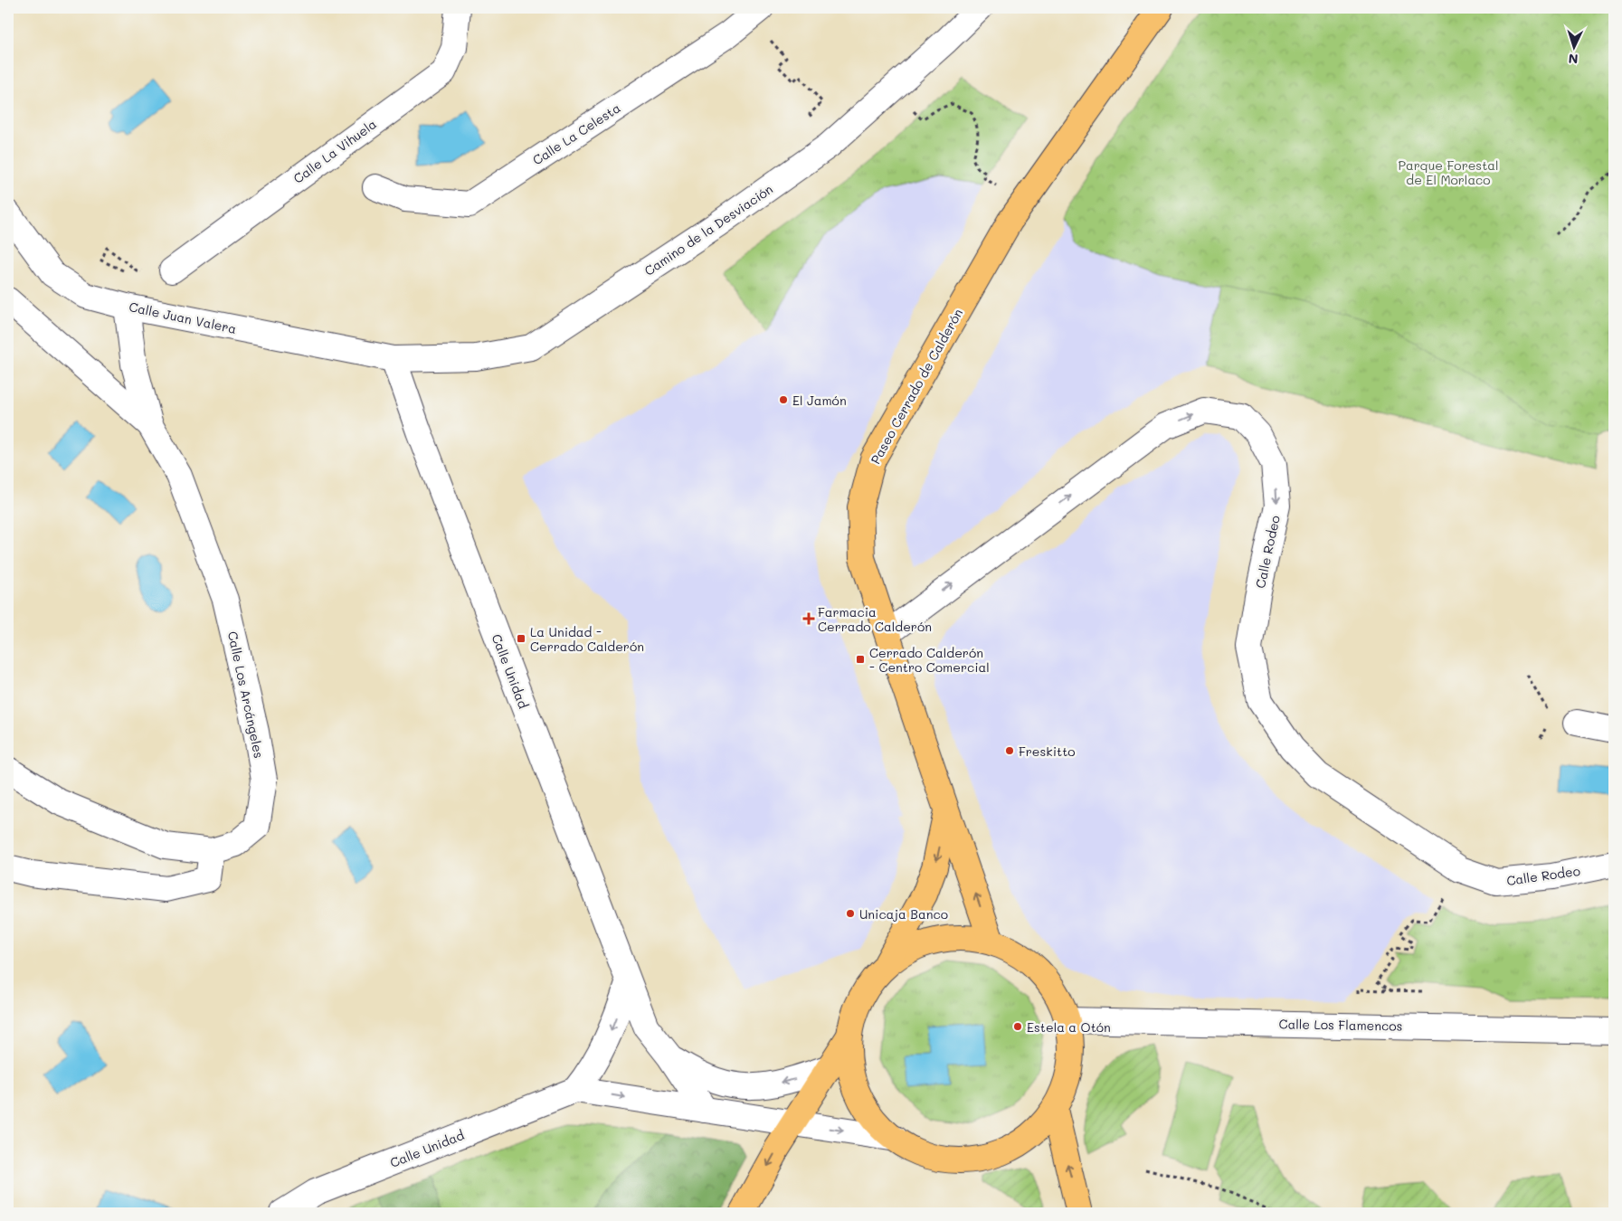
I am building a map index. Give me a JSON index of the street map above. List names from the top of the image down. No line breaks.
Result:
{"streets":{"main road":["Paseo Cerrado de Calderón"],"street":["Calle La Celesta","Calle La Vihuela","Camino de la Desviación","Calle Juan Valera","Calle Rodeo","Calle Unidad","Calle Los Arcángeles","Calle Los Flamencos"]},"crossings":[["Camino de la Desviación","Calle Juan Valera"],["Camino de la Desviación","Calle Unidad"],["Calle Juan Valera","Calle Unidad"],["Calle Juan Valera","Calle Los Arcángeles"],["Paseo Cerrado de Calderón","Calle Rodeo"]],"parks":["Parque Forestal de El Morlaco"],"places":{"other":["El Jamón","Freskitto","Unicaja Banco","Estela a Otón"],"health":["Farmacia Cerrado Calderón"],"transit":["La Unidad - Cerrado Calderón","Cerrado Calderón - Centro Comercial"]},"north":"bottom"}
